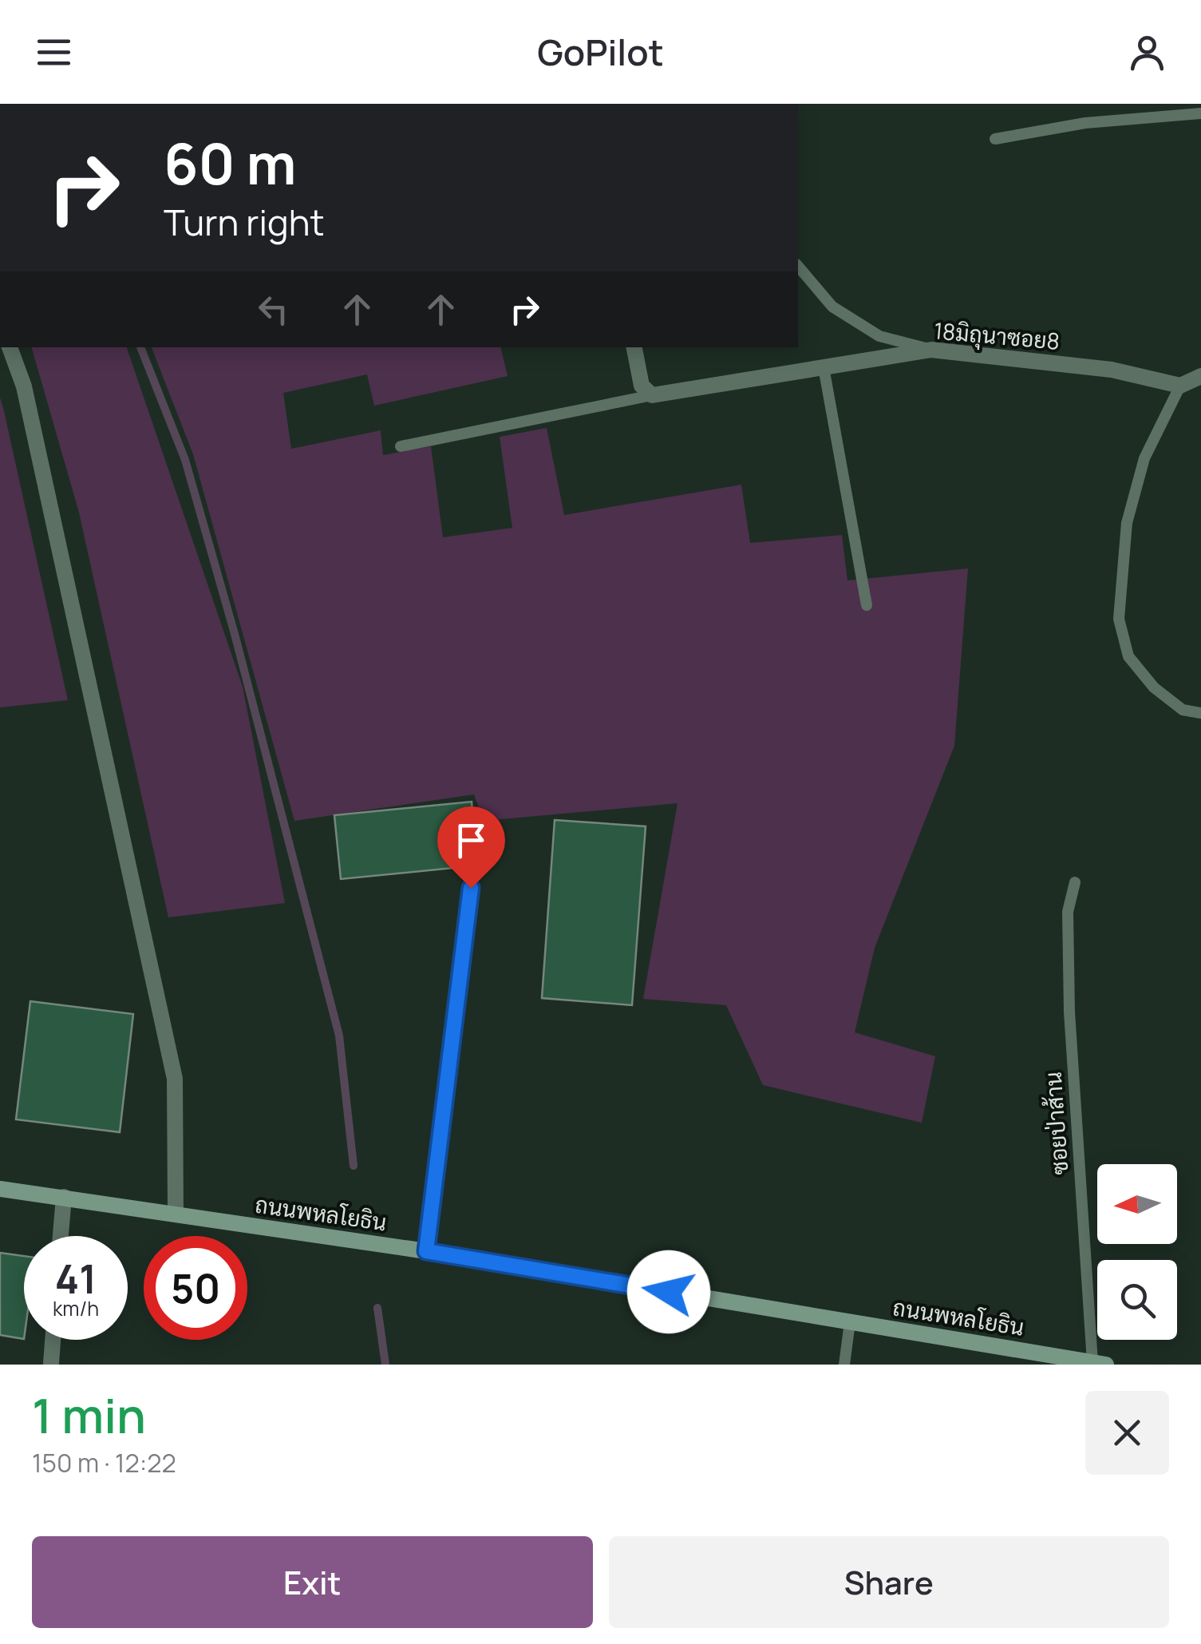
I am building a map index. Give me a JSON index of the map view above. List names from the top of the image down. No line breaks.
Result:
{"streets":{"main road":["ถนนพหลโยธิน"],"street":["18มิถุนาซอย8"],"lane":["ซอยป่าส้าน"]},"crossings":[["ซอยป่าส้าน","ถนนพหลโยธิน"]],"north":"left","page":{"header":"GoPilot","turn":["60 m","Turn right"],"speed":"41 km/h","limit":"50","heading":["1 min","150 m · 12:22"],"buttons":["Exit","Share"]}}
